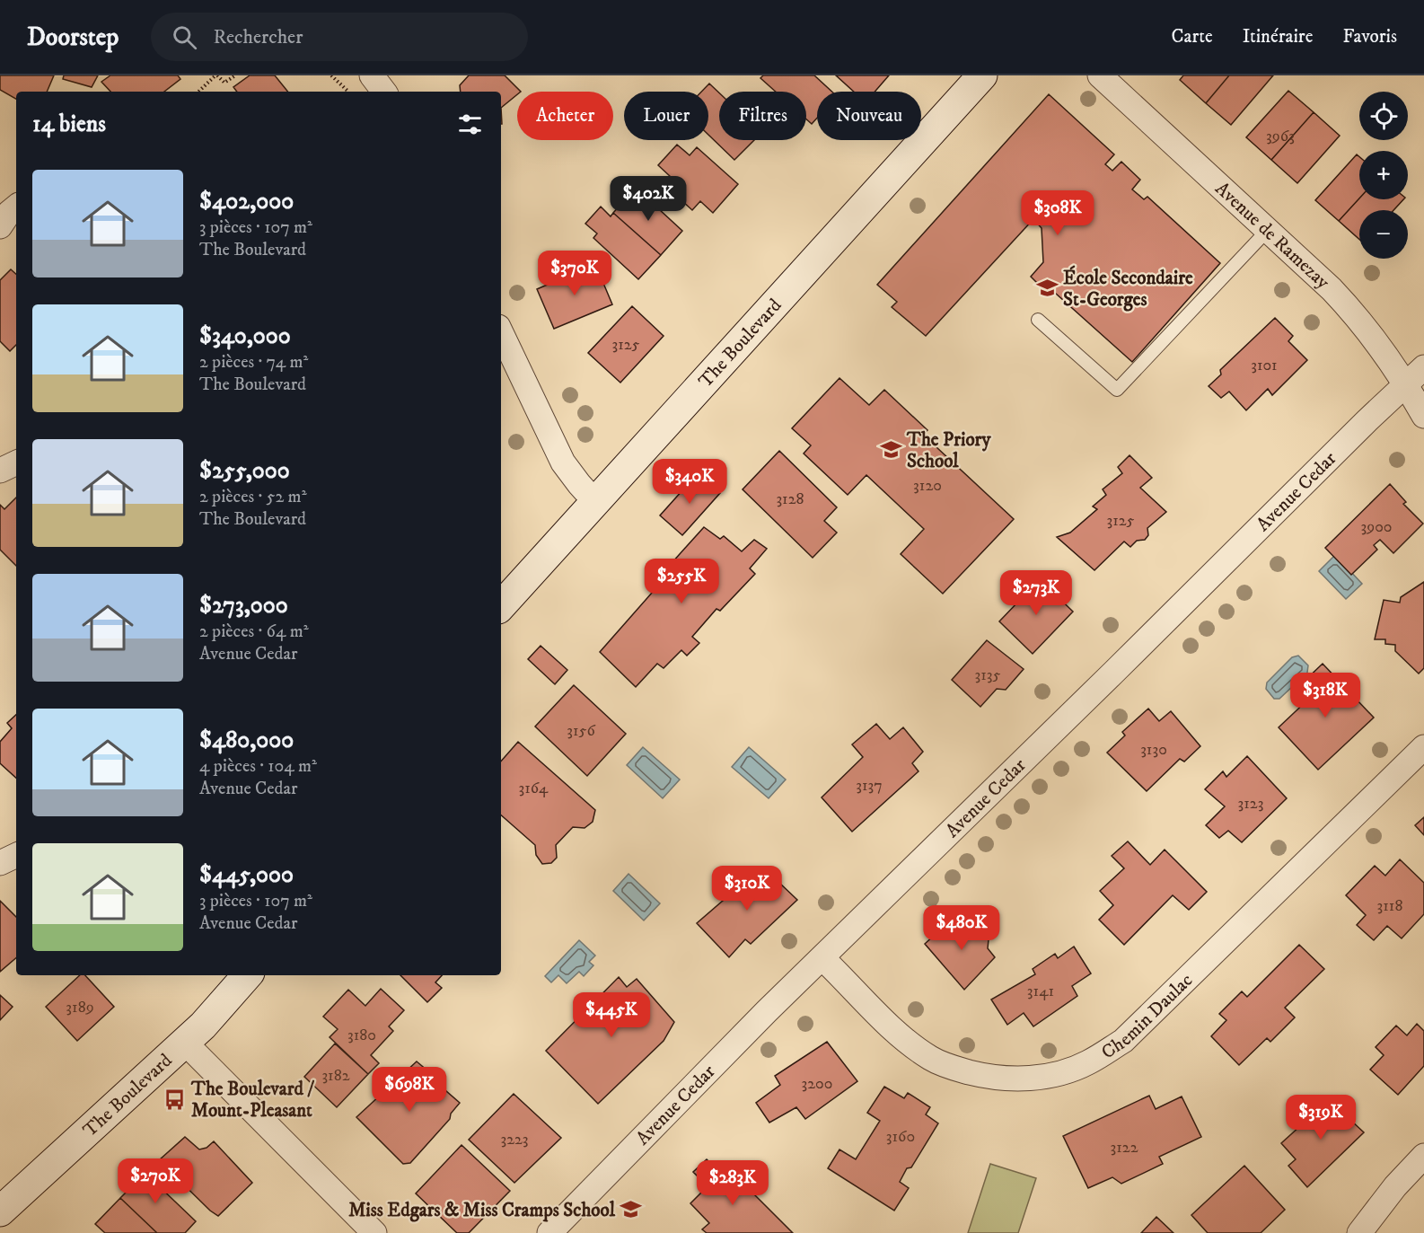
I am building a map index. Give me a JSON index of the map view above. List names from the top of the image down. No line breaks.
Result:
{"streets":{"main road":["The Boulevard"],"street":["Avenue de Ramezay","Avenue Cedar","Chemin Daulac"]},"crossings":[["Avenue de Ramezay","Avenue Cedar"],["Avenue Cedar","Chemin Daulac"]],"places":{"school or university":["École Secondaire St-Georges","The Priory School","Miss Edgars & Miss Cramps School"],"bus stop":["The Boulevard / Mount-Pleasant"]},"house_numbers":["3963","3125","3101","3120","3128","3125","3900","3135","3156","3130","3137","3164","3123","3118","3141","3189","3180","3182","3200","3160","3223","3122"],"page":{"header":"Doorstep","search":"Rechercher","nav":["Carte","Itinéraire","Favoris"],"map_buttons":["+","−"],"chip":["Acheter","Louer","Filtres","Nouveau"],"heading":"14 biens","list":[{"name":"$402,000","note":"3 pièces · 107 m² · The Boulevard"},{"name":"$340,000","note":"2 pièces · 74 m² · The Boulevard"},{"name":"$255,000","note":"2 pièces · 52 m² · The Boulevard"},{"name":"$273,000","note":"2 pièces · 64 m² · Avenue Cedar"},{"name":"$480,000","note":"4 pièces · 104 m² · Avenue Cedar"},{"name":"$445,000","note":"3 pièces · 107 m² · Avenue Cedar"}],"price":["$402K","$308K","$370K","$340K","$255K","$273K","$318K","$310K","$480K","$445K","$698K","$319K","$270K","$283K"]}}
